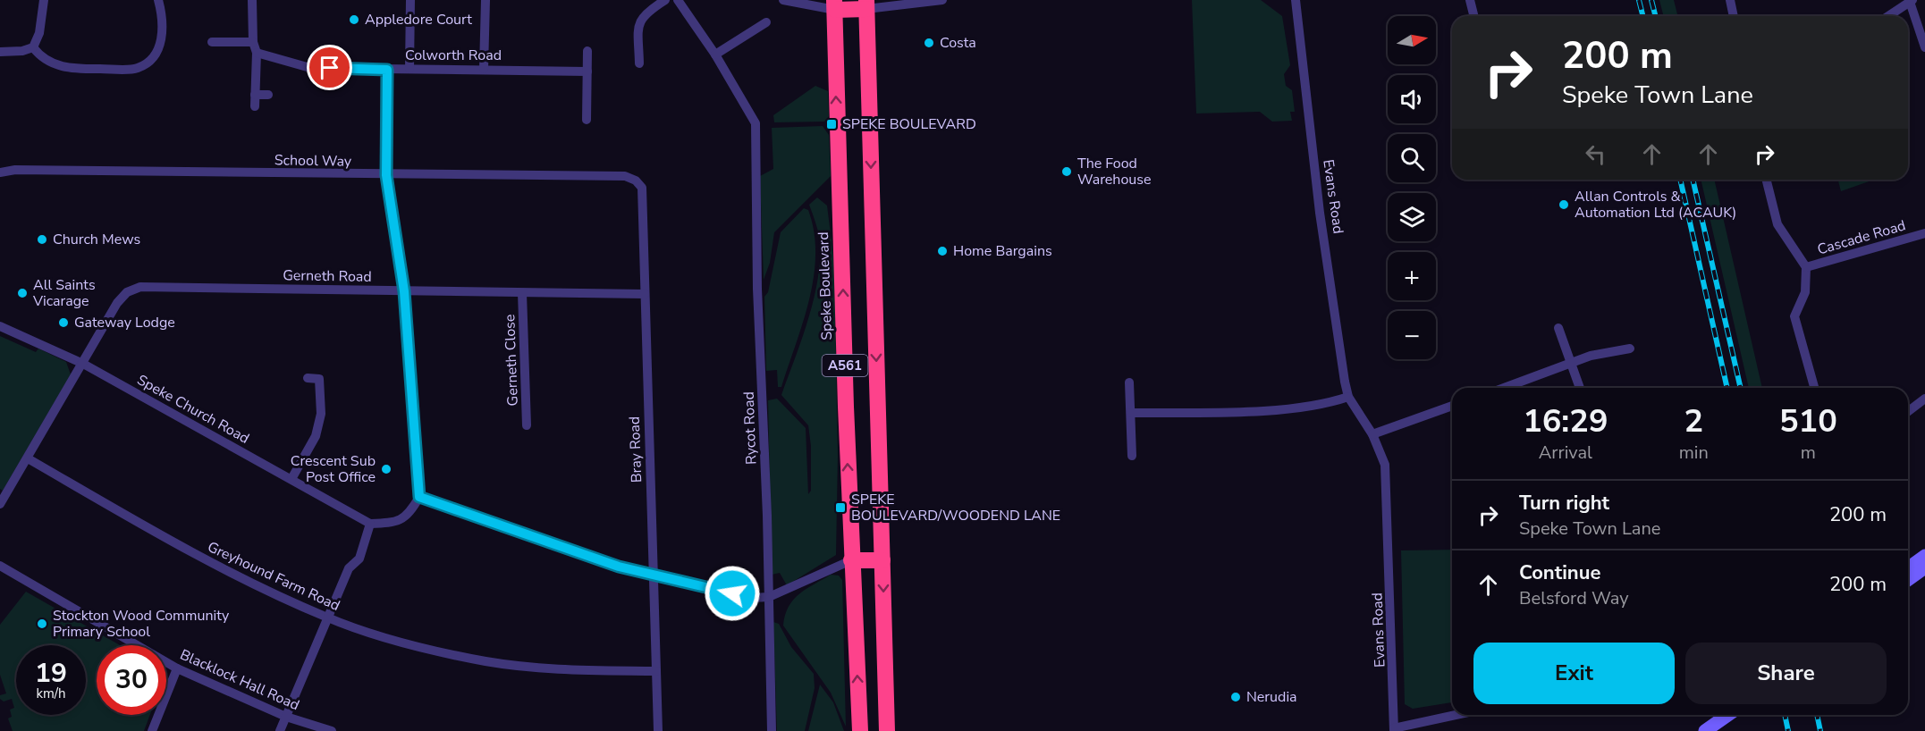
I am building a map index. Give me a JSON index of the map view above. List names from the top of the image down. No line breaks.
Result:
{"streets":{"highway":["Speke Boulevard","A561"],"street":["Colworth Road","School Way","Evans Road","Cascade Road","Gerneth Road","Gerneth Close","Speke Church Road","Rycot Road","Bray Road","Greyhound Farm Road","Blacklock Hall Road"]},"crossings":[["School Way","Bray Road"],["Gerneth Road","Gerneth Close"],["Gerneth Road","Speke Church Road"],["Gerneth Road","Bray Road"],["Gerneth Road","Greyhound Farm Road"],["Bray Road","Greyhound Farm Road"]],"places":{"other":["Appledore Court","Costa","The Food Warehouse","Allan Controls & Automation Ltd (ACAUK)","Church Mews","Home Bargains","All Saints Vicarage","Gateway Lodge","Crescent Sub Post Office","Stockton Wood Community Primary School","Nerudia"],"transit":["SPEKE BOULEVARD","SPEKE BOULEVARD/WOODEND LANE"]},"north":"right","page":{"map_buttons":["+","−"],"turn":["200 m","Speke Town Lane"],"eta":["16:29","Arrival","2","min","510","m"],"list":[{"name":"Turn right","note":"Speke Town Lane","value":"200 m"},{"name":"Continue","note":"Belsford Way","value":"200 m"}],"buttons":["Exit","Share"],"speed":"19 km/h","limit":"30"}}
